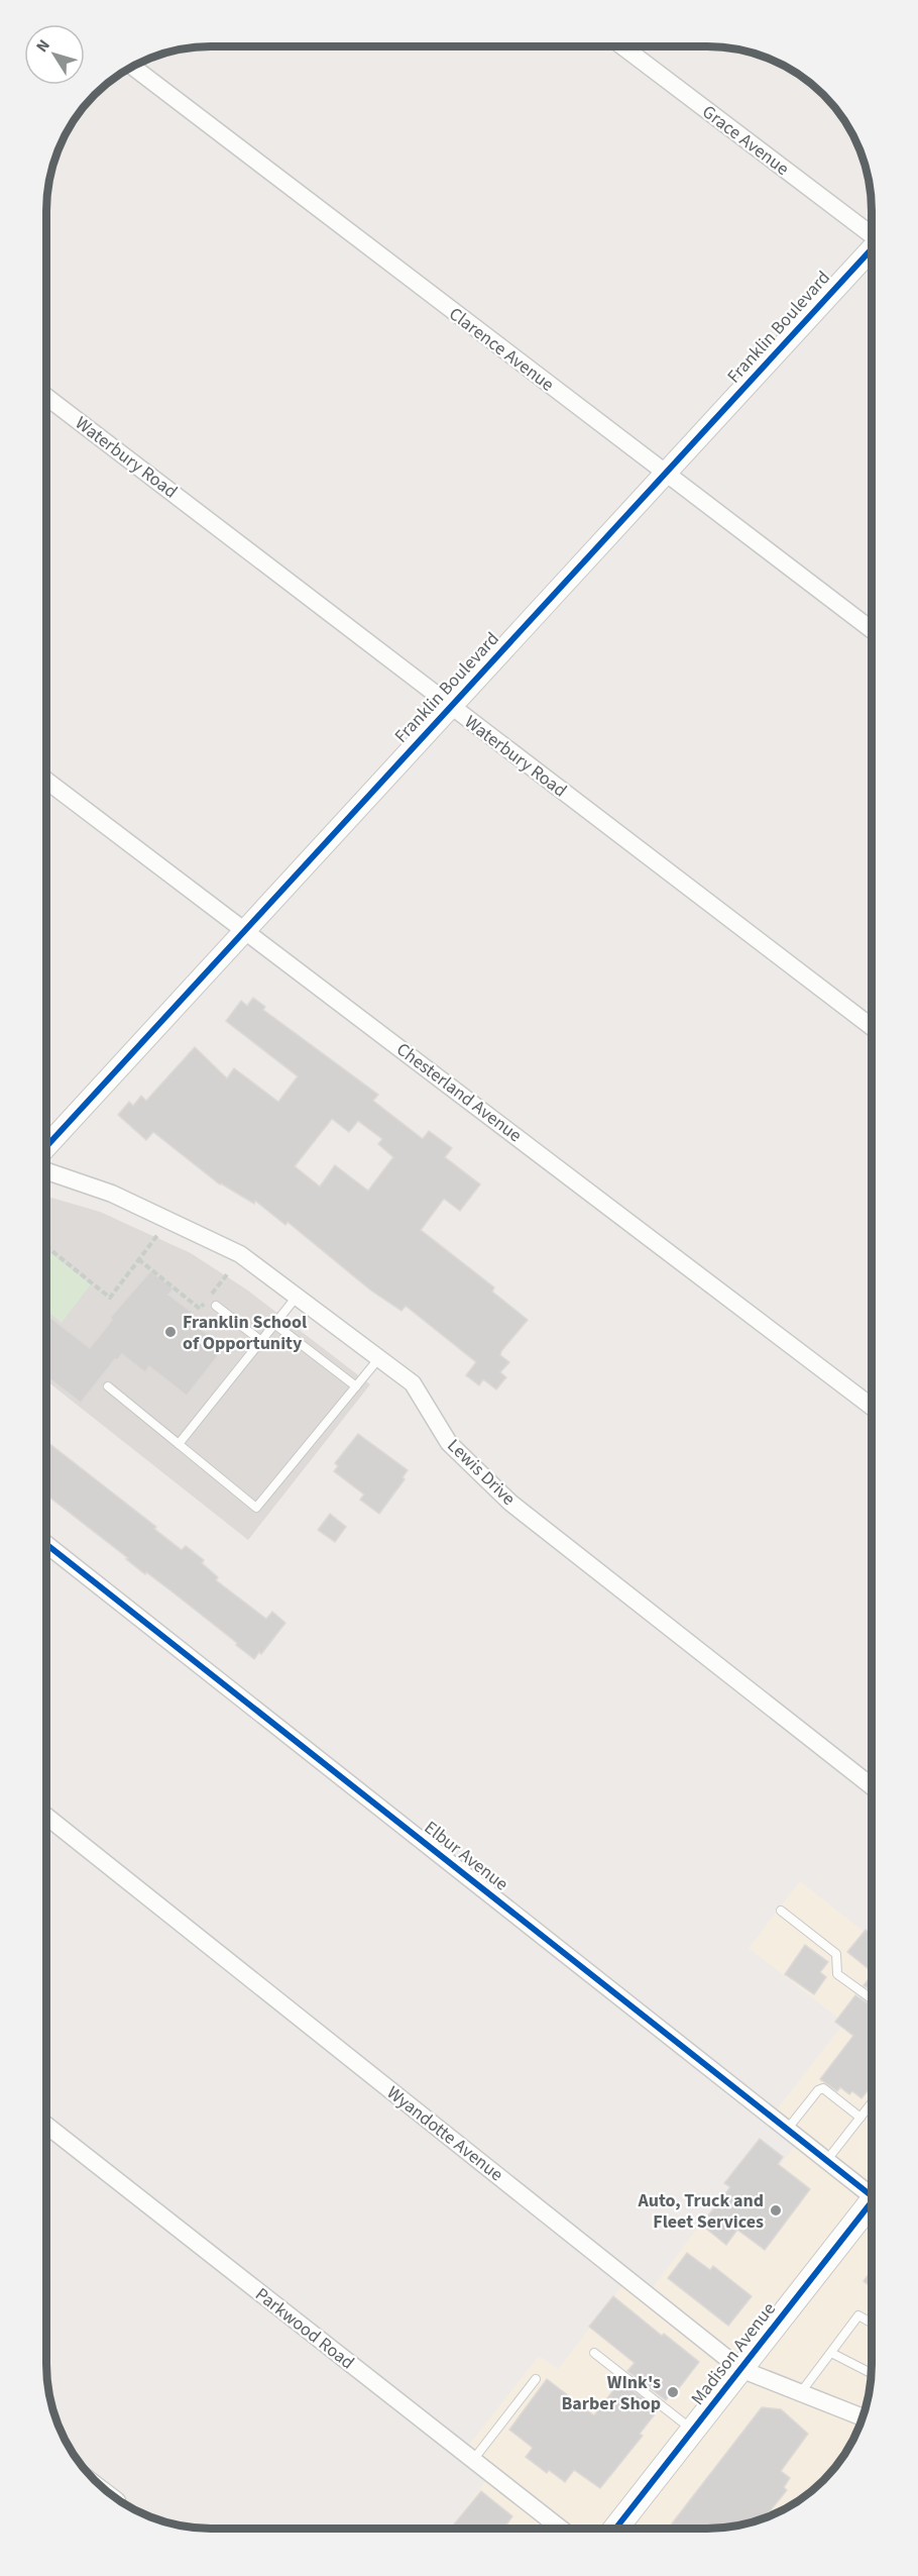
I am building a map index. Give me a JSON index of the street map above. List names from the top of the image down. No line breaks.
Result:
{"streets":{"main road":["Madison Avenue"],"street":["Grace Avenue","Franklin Boulevard","Clarence Avenue","Waterbury Road","Chesterland Avenue","Lewis Drive","Elbur Avenue","Wyandotte Avenue","Parkwood Road"]},"crossings":[["Franklin Boulevard","Clarence Avenue"],["Franklin Boulevard","Waterbury Road"],["Franklin Boulevard","Chesterland Avenue"],["Wyandotte Avenue","Madison Avenue"]],"places":["Franklin School of Opportunity","Auto, Truck and Fleet Services","WInk's Barber Shop"],"north":"top left"}
